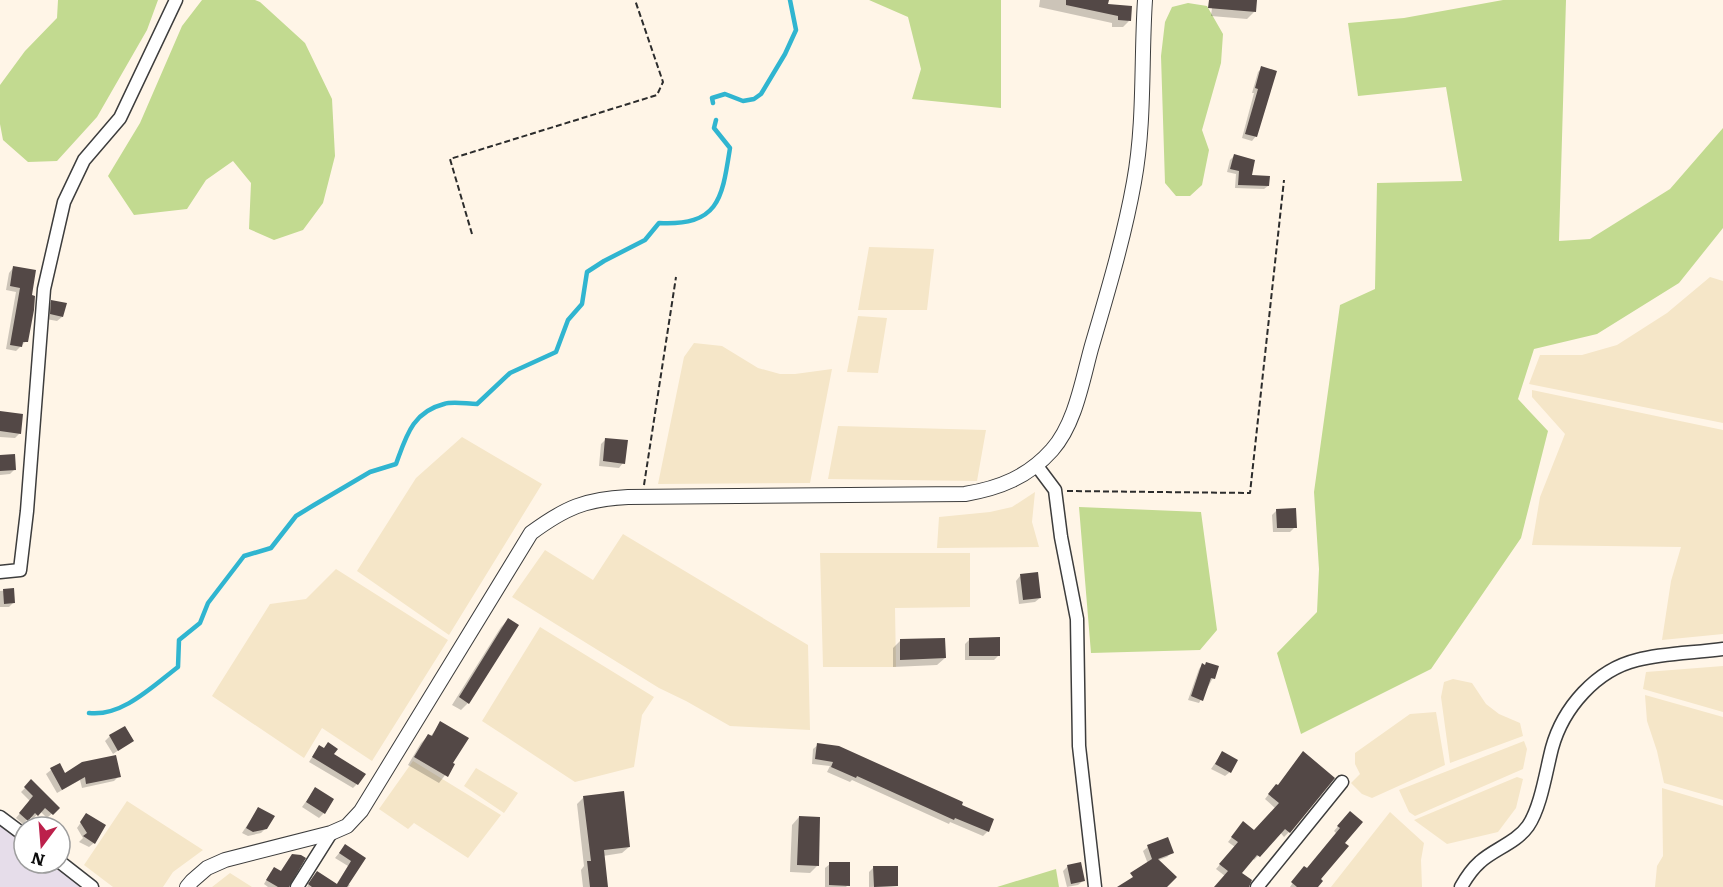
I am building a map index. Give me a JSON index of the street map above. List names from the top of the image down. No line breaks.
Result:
{"north":"bottom"}
